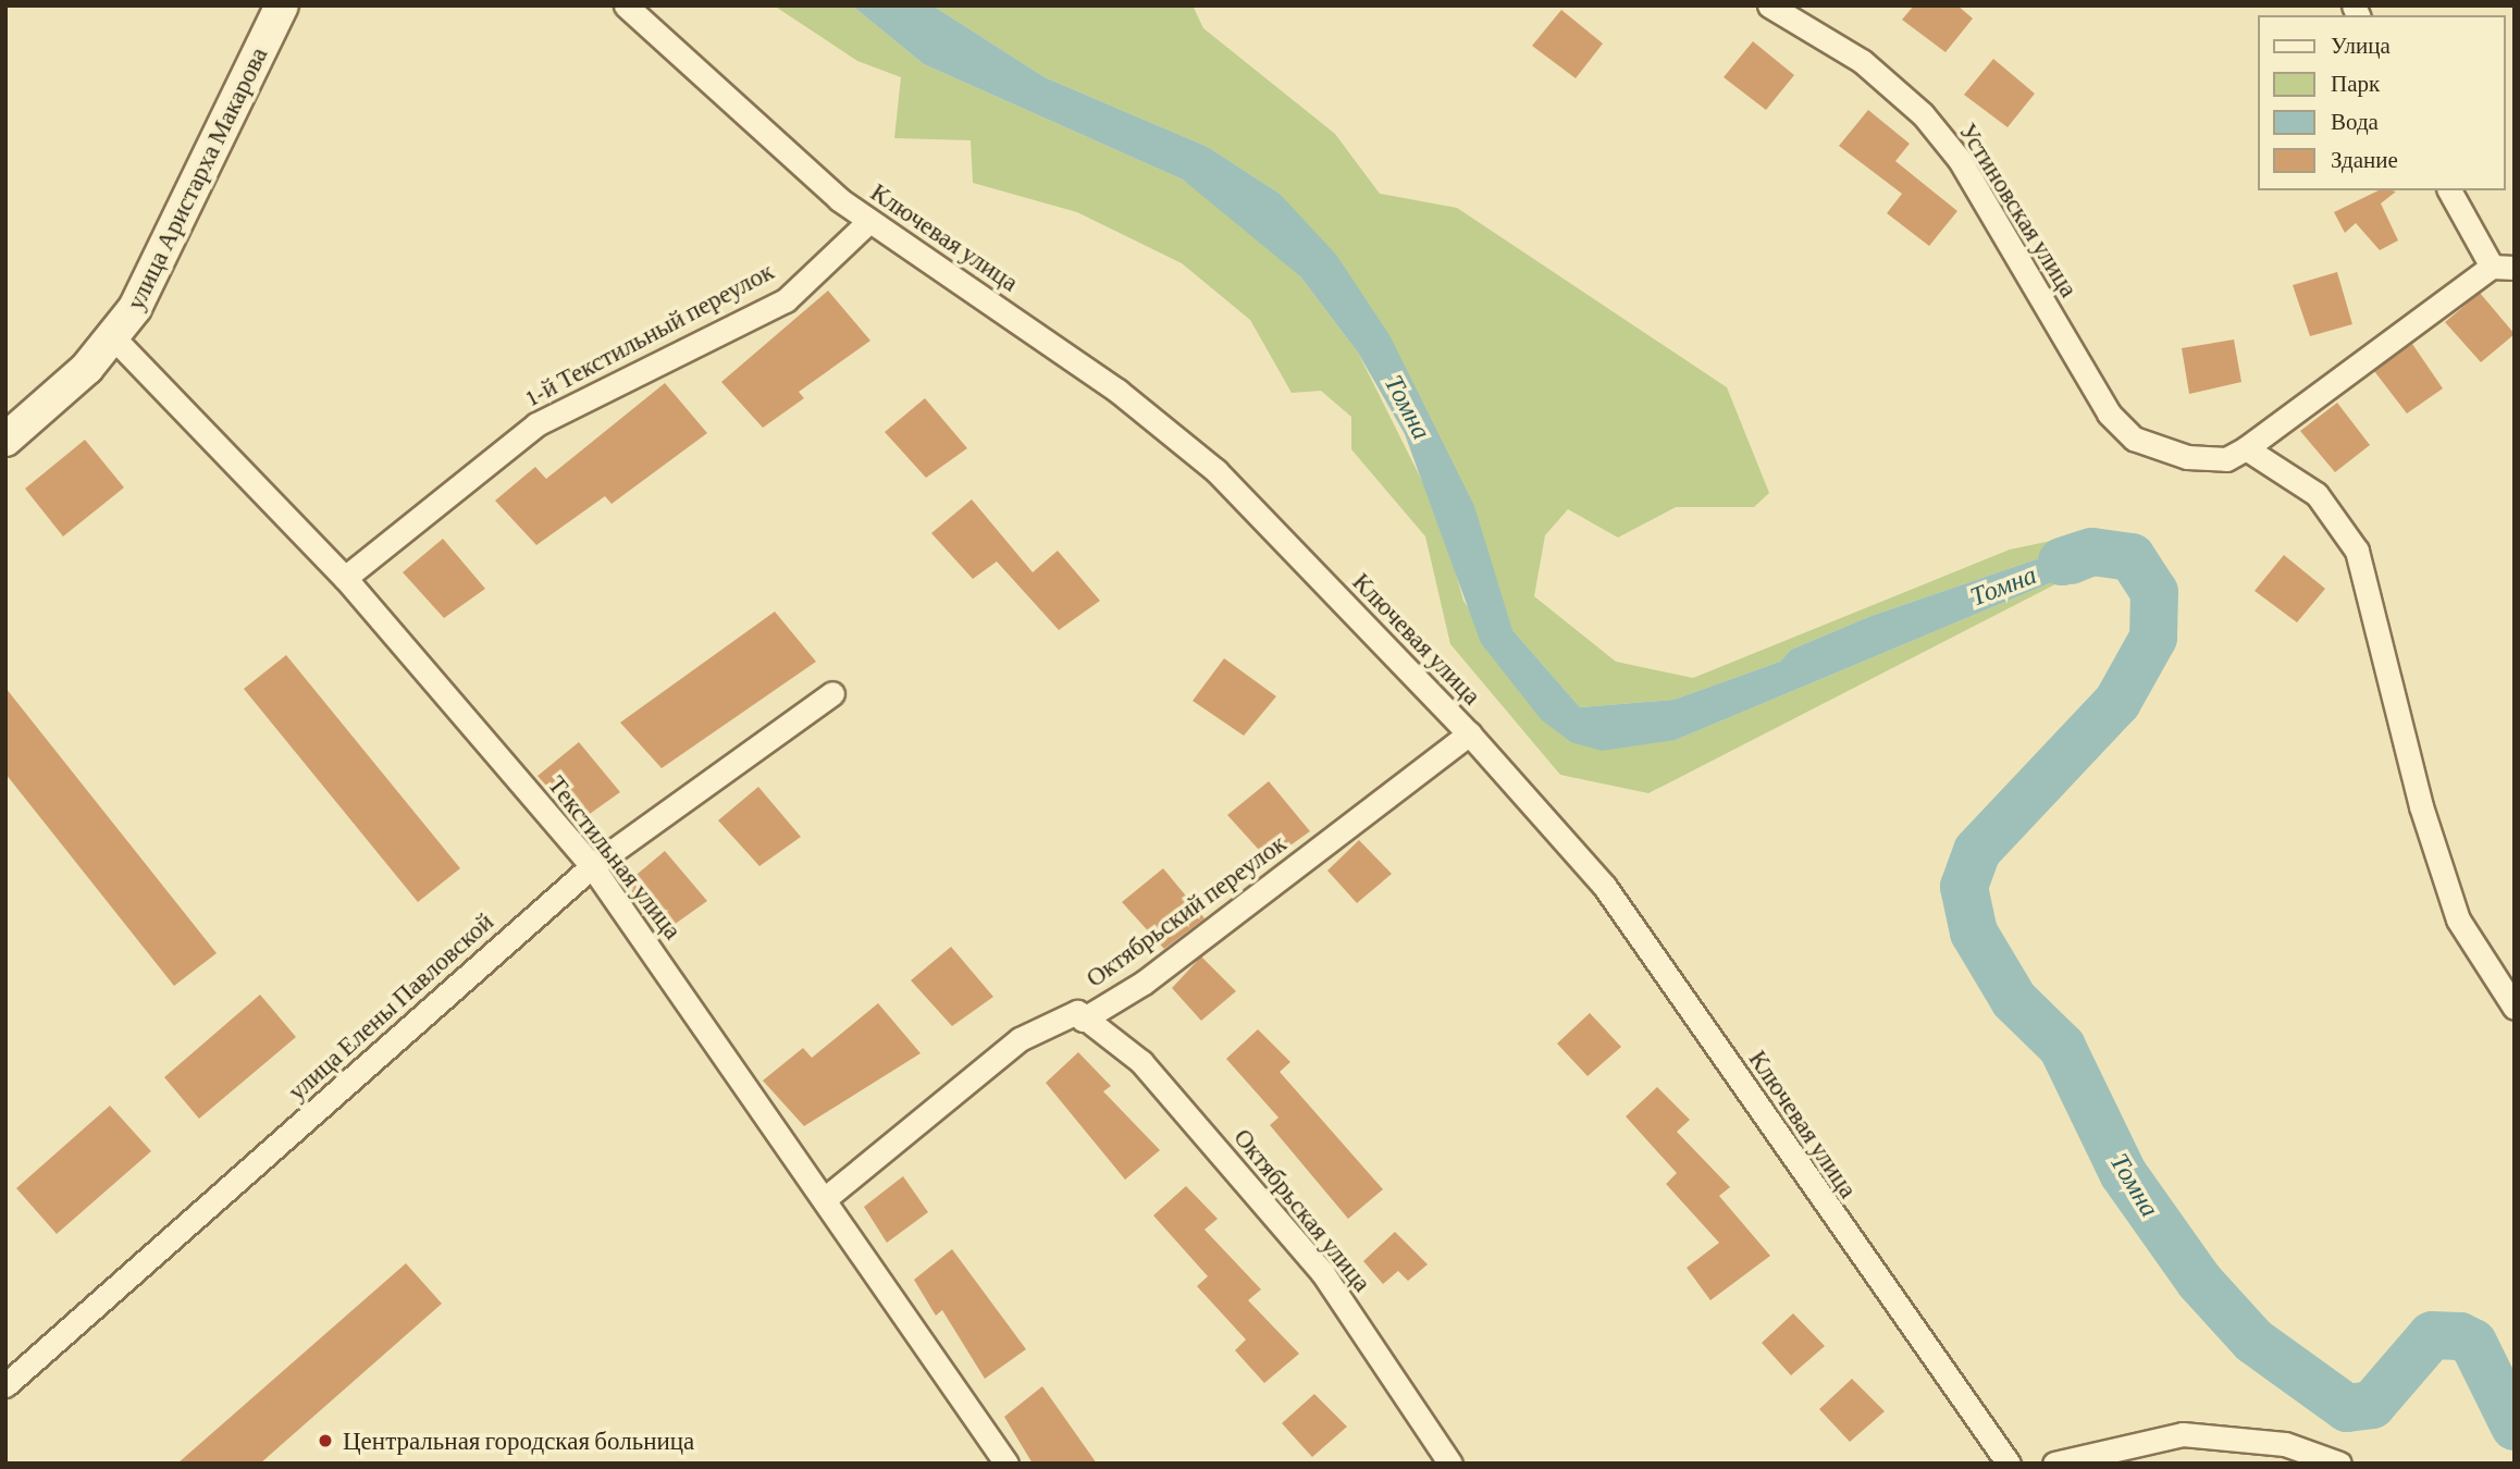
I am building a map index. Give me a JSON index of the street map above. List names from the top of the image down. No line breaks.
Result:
{"streets":{"street":["улица Аристарха Макарова","Устиновская улица","Ключевая улица","1-й Текстильный переулок","Текстильная улица","Октябрьский переулок","улица Елены Павловской","Октябрьская улица"]},"crossings":[["улица Аристарха Макарова","Текстильная улица"],["Ключевая улица","1-й Текстильный переулок"],["Ключевая улица","Октябрьский переулок"],["1-й Текстильный переулок","Текстильная улица"],["Текстильная улица","Октябрьский переулок"],["Текстильная улица","улица Елены Павловской"],["Октябрьский переулок","Октябрьская улица"]],"water":["Томна"],"places":["Центральная городская больница"],"legend":["Улица","Парк","Вода","Здание"]}
